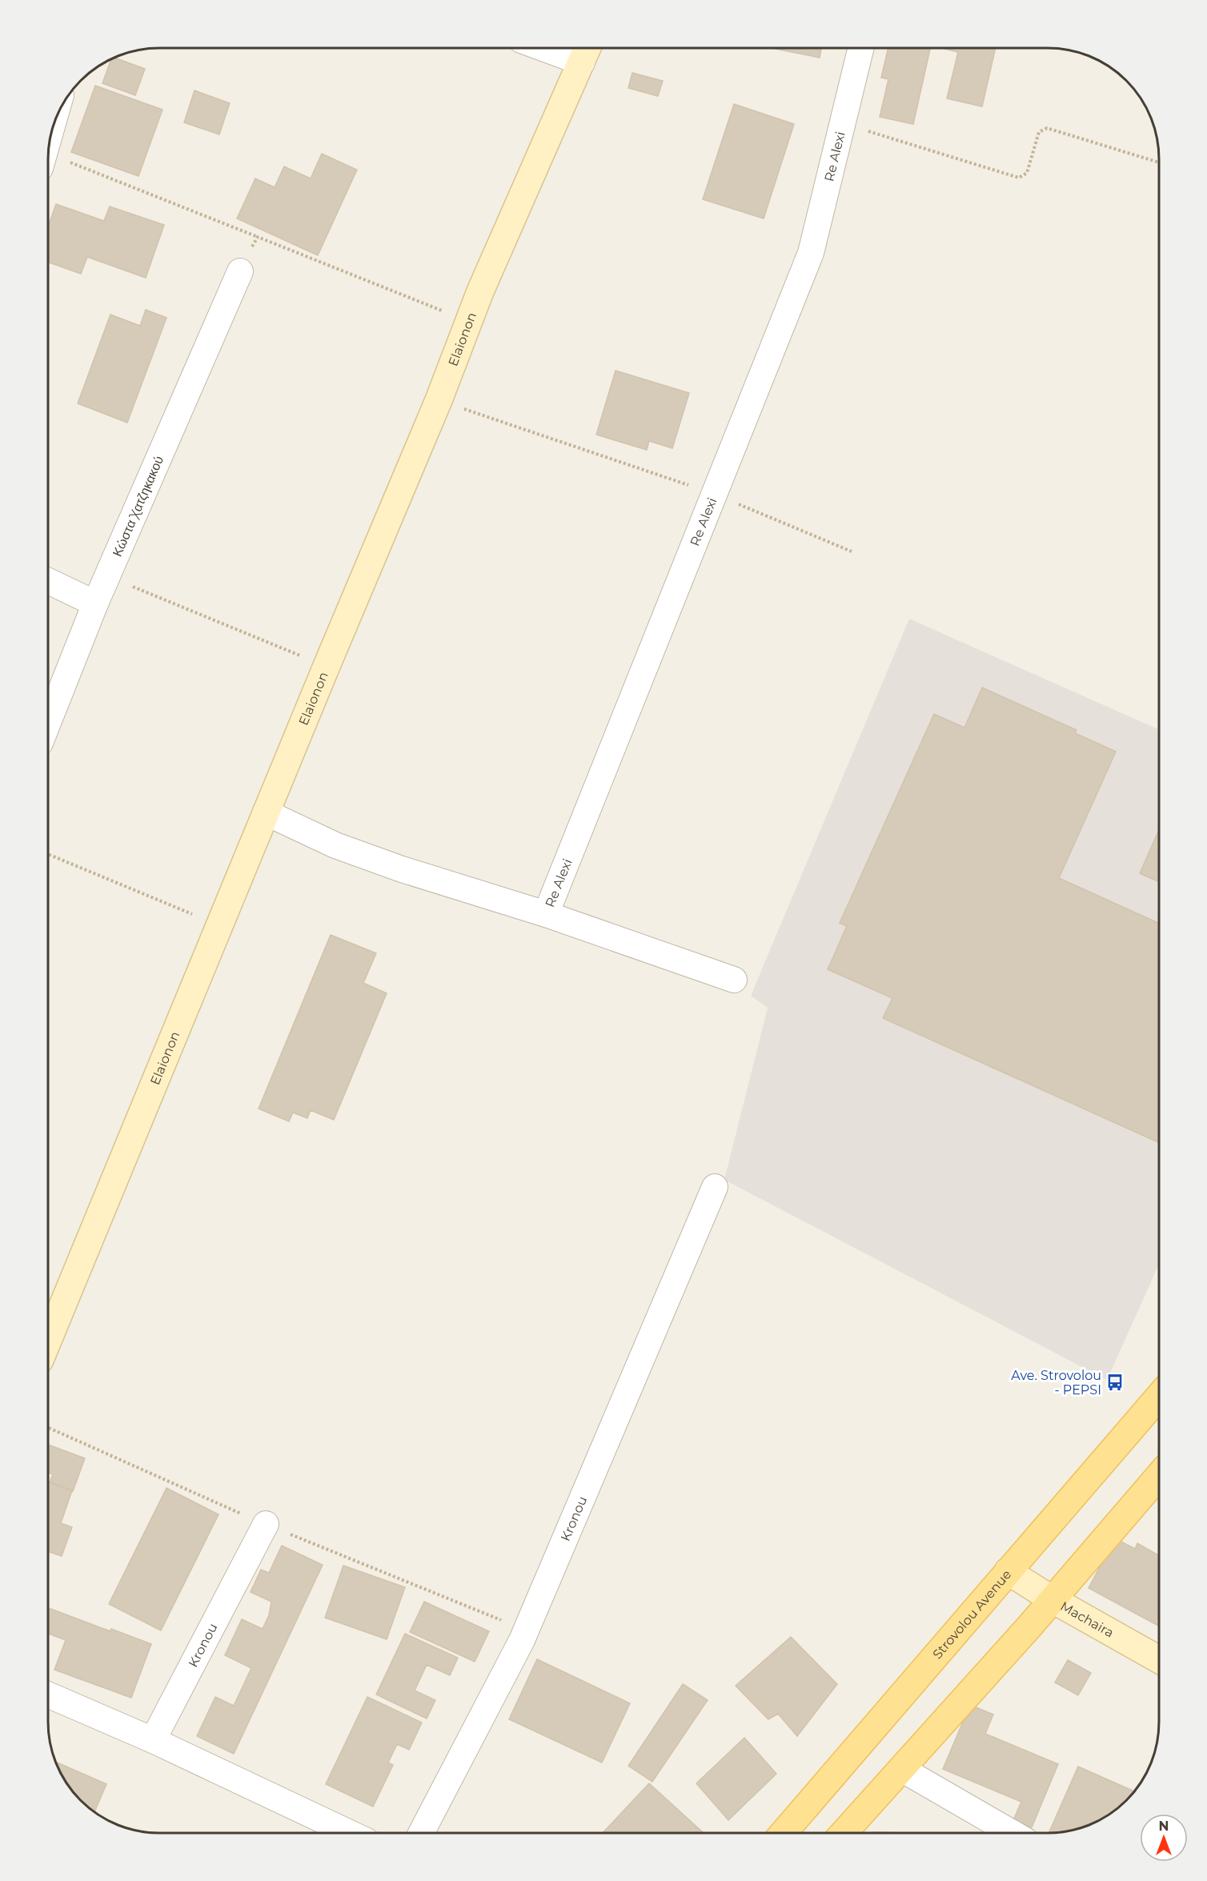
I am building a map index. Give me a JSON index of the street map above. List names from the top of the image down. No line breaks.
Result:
{"streets":{"main road":["Elaionon","Strovolou Avenue","Machaira"],"street":["Re Alexi","Κώστα Χατζηκακού","Kronou"]},"crossings":[["Strovolou Avenue","Machaira"]],"places":{"bus stop":["Ave. Strovolou - PEPSI"]},"north":"top"}
